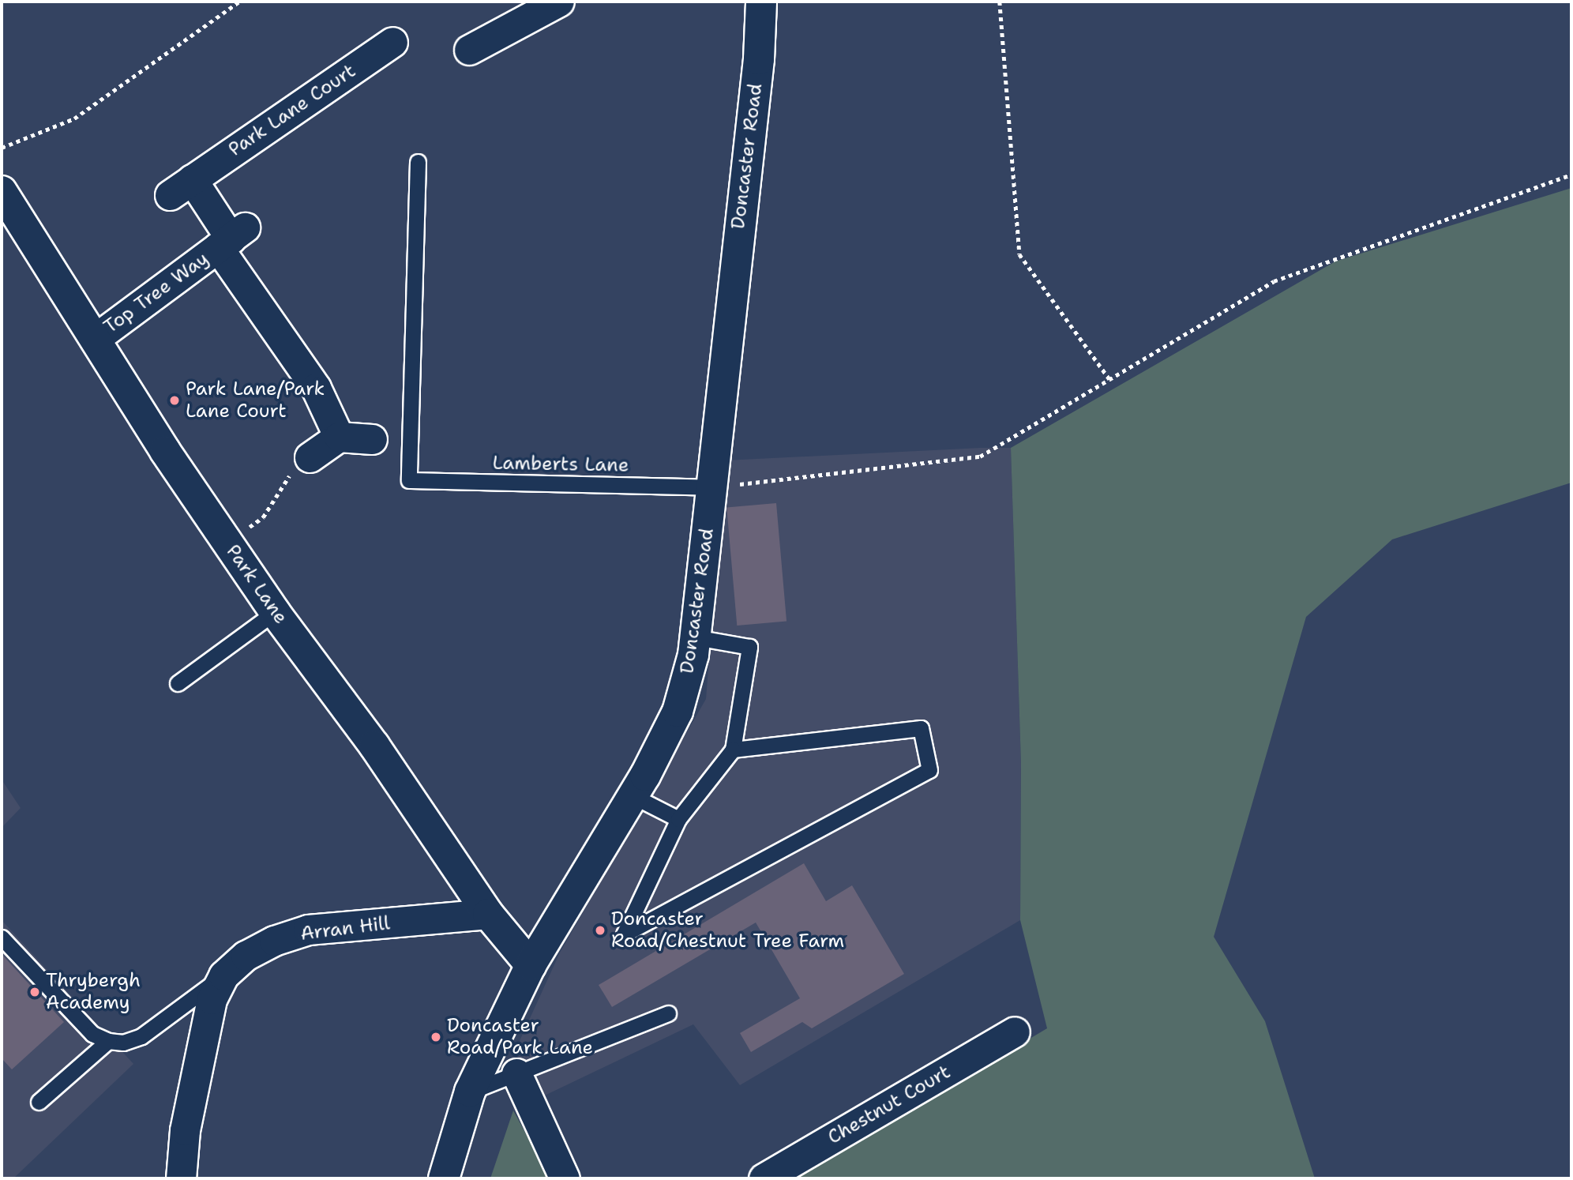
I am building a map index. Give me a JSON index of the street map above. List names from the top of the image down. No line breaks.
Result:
{"streets":{"main road":["Doncaster Road","Park Lane"],"street":["Park Lane Court","Top Tree Way","Arran Hill","Chestnut Court"],"lane":["Lamberts Lane"]},"crossings":[["Park Lane Court","Top Tree Way"],["Doncaster Road","Lamberts Lane"],["Doncaster Road","Park Lane"],["Top Tree Way","Park Lane"],["Park Lane","Arran Hill"]],"places":["Park Lane/Park Lane Court","Doncaster Road/Chestnut Tree Farm","Thrybergh Academy","Doncaster Road/Park Lane"]}
